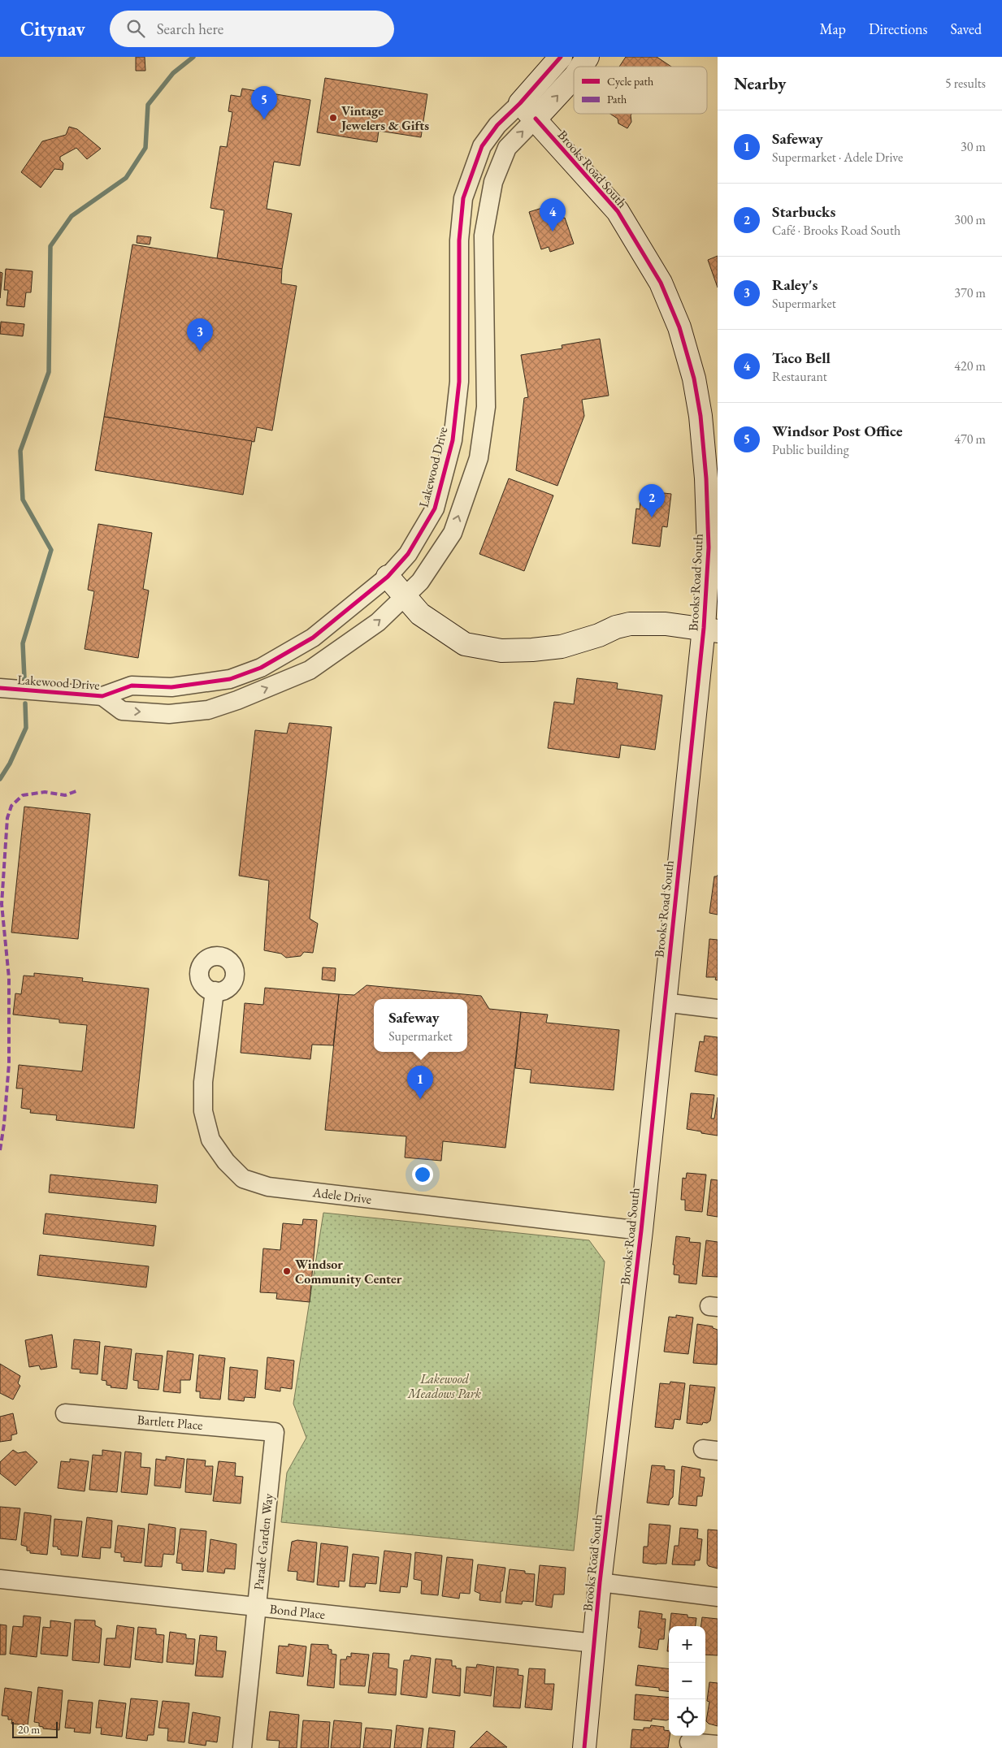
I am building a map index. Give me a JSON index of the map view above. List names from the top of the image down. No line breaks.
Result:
{"streets":{"street":["Brooks Road South","Lakewood Drive","Adele Drive","Bartlett Place","Parade Garden Way","Bond Place"]},"crossings":[["Brooks Road South","Lakewood Drive"],["Brooks Road South","Adele Drive"],["Brooks Road South","Bond Place"],["Bartlett Place","Parade Garden Way"],["Parade Garden Way","Bond Place"]],"one_way":["Lakewood Drive"],"parks":["Lakewood Meadows Park"],"places":["Vintage Jewelers & Gifts","Windsor Community Center"],"legend":["Cycle path","Path"],"scale_bar":"20 m","page":{"header":"Citynav","search":"Search here","nav":["Map","Directions","Saved"],"heading":["Nearby","5 results"],"pins":["5","4","3","2","1"],"list":[{"mark":"1","name":"Safeway","note":"Supermarket · Adele Drive","value":"30 m"},{"mark":"2","name":"Starbucks","note":"Café · Brooks Road South","value":"300 m"},{"mark":"3","name":"Raley's","note":"Supermarket","value":"370 m"},{"mark":"4","name":"Taco Bell","note":"Restaurant","value":"420 m"},{"mark":"5","name":"Windsor Post Office","note":"Public building","value":"470 m"}],"popup":["Safeway","Supermarket"],"map_buttons":["+","−"],"scale":"20 m"}}
